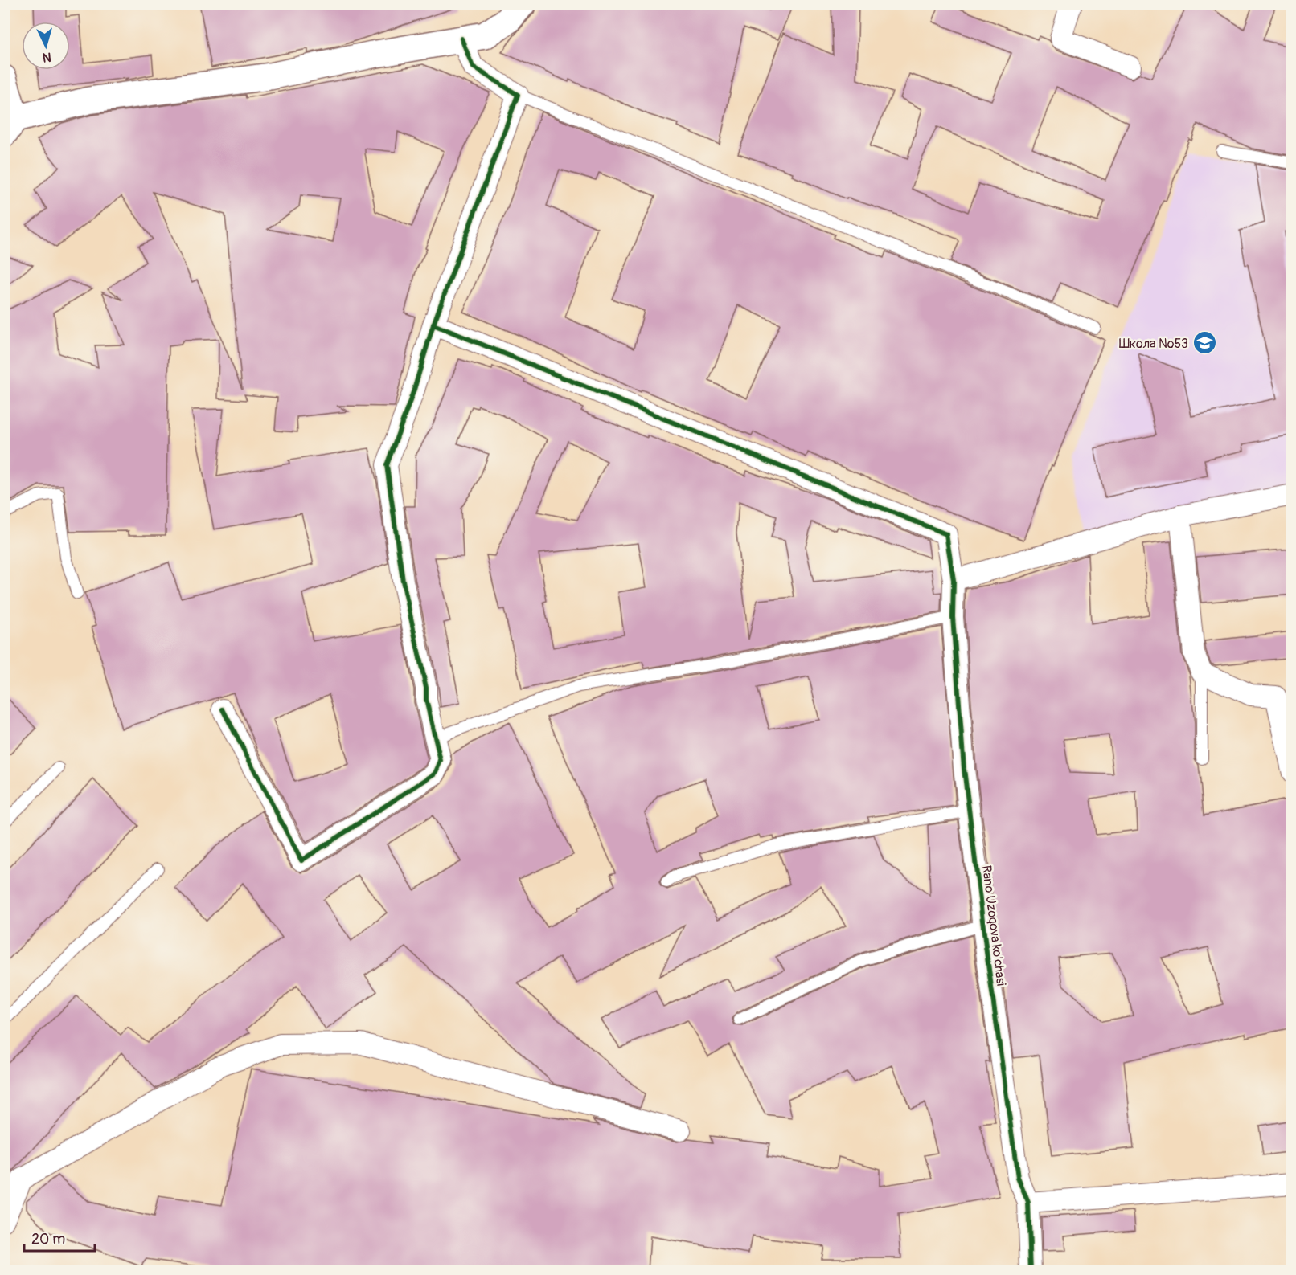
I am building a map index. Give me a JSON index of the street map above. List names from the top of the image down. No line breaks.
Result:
{"streets":{"street":["Rano Uzoqova ko'chasi"]},"places":{"school or university":["Школа №53"]},"scale_bar":"20 m","north":"bottom"}
